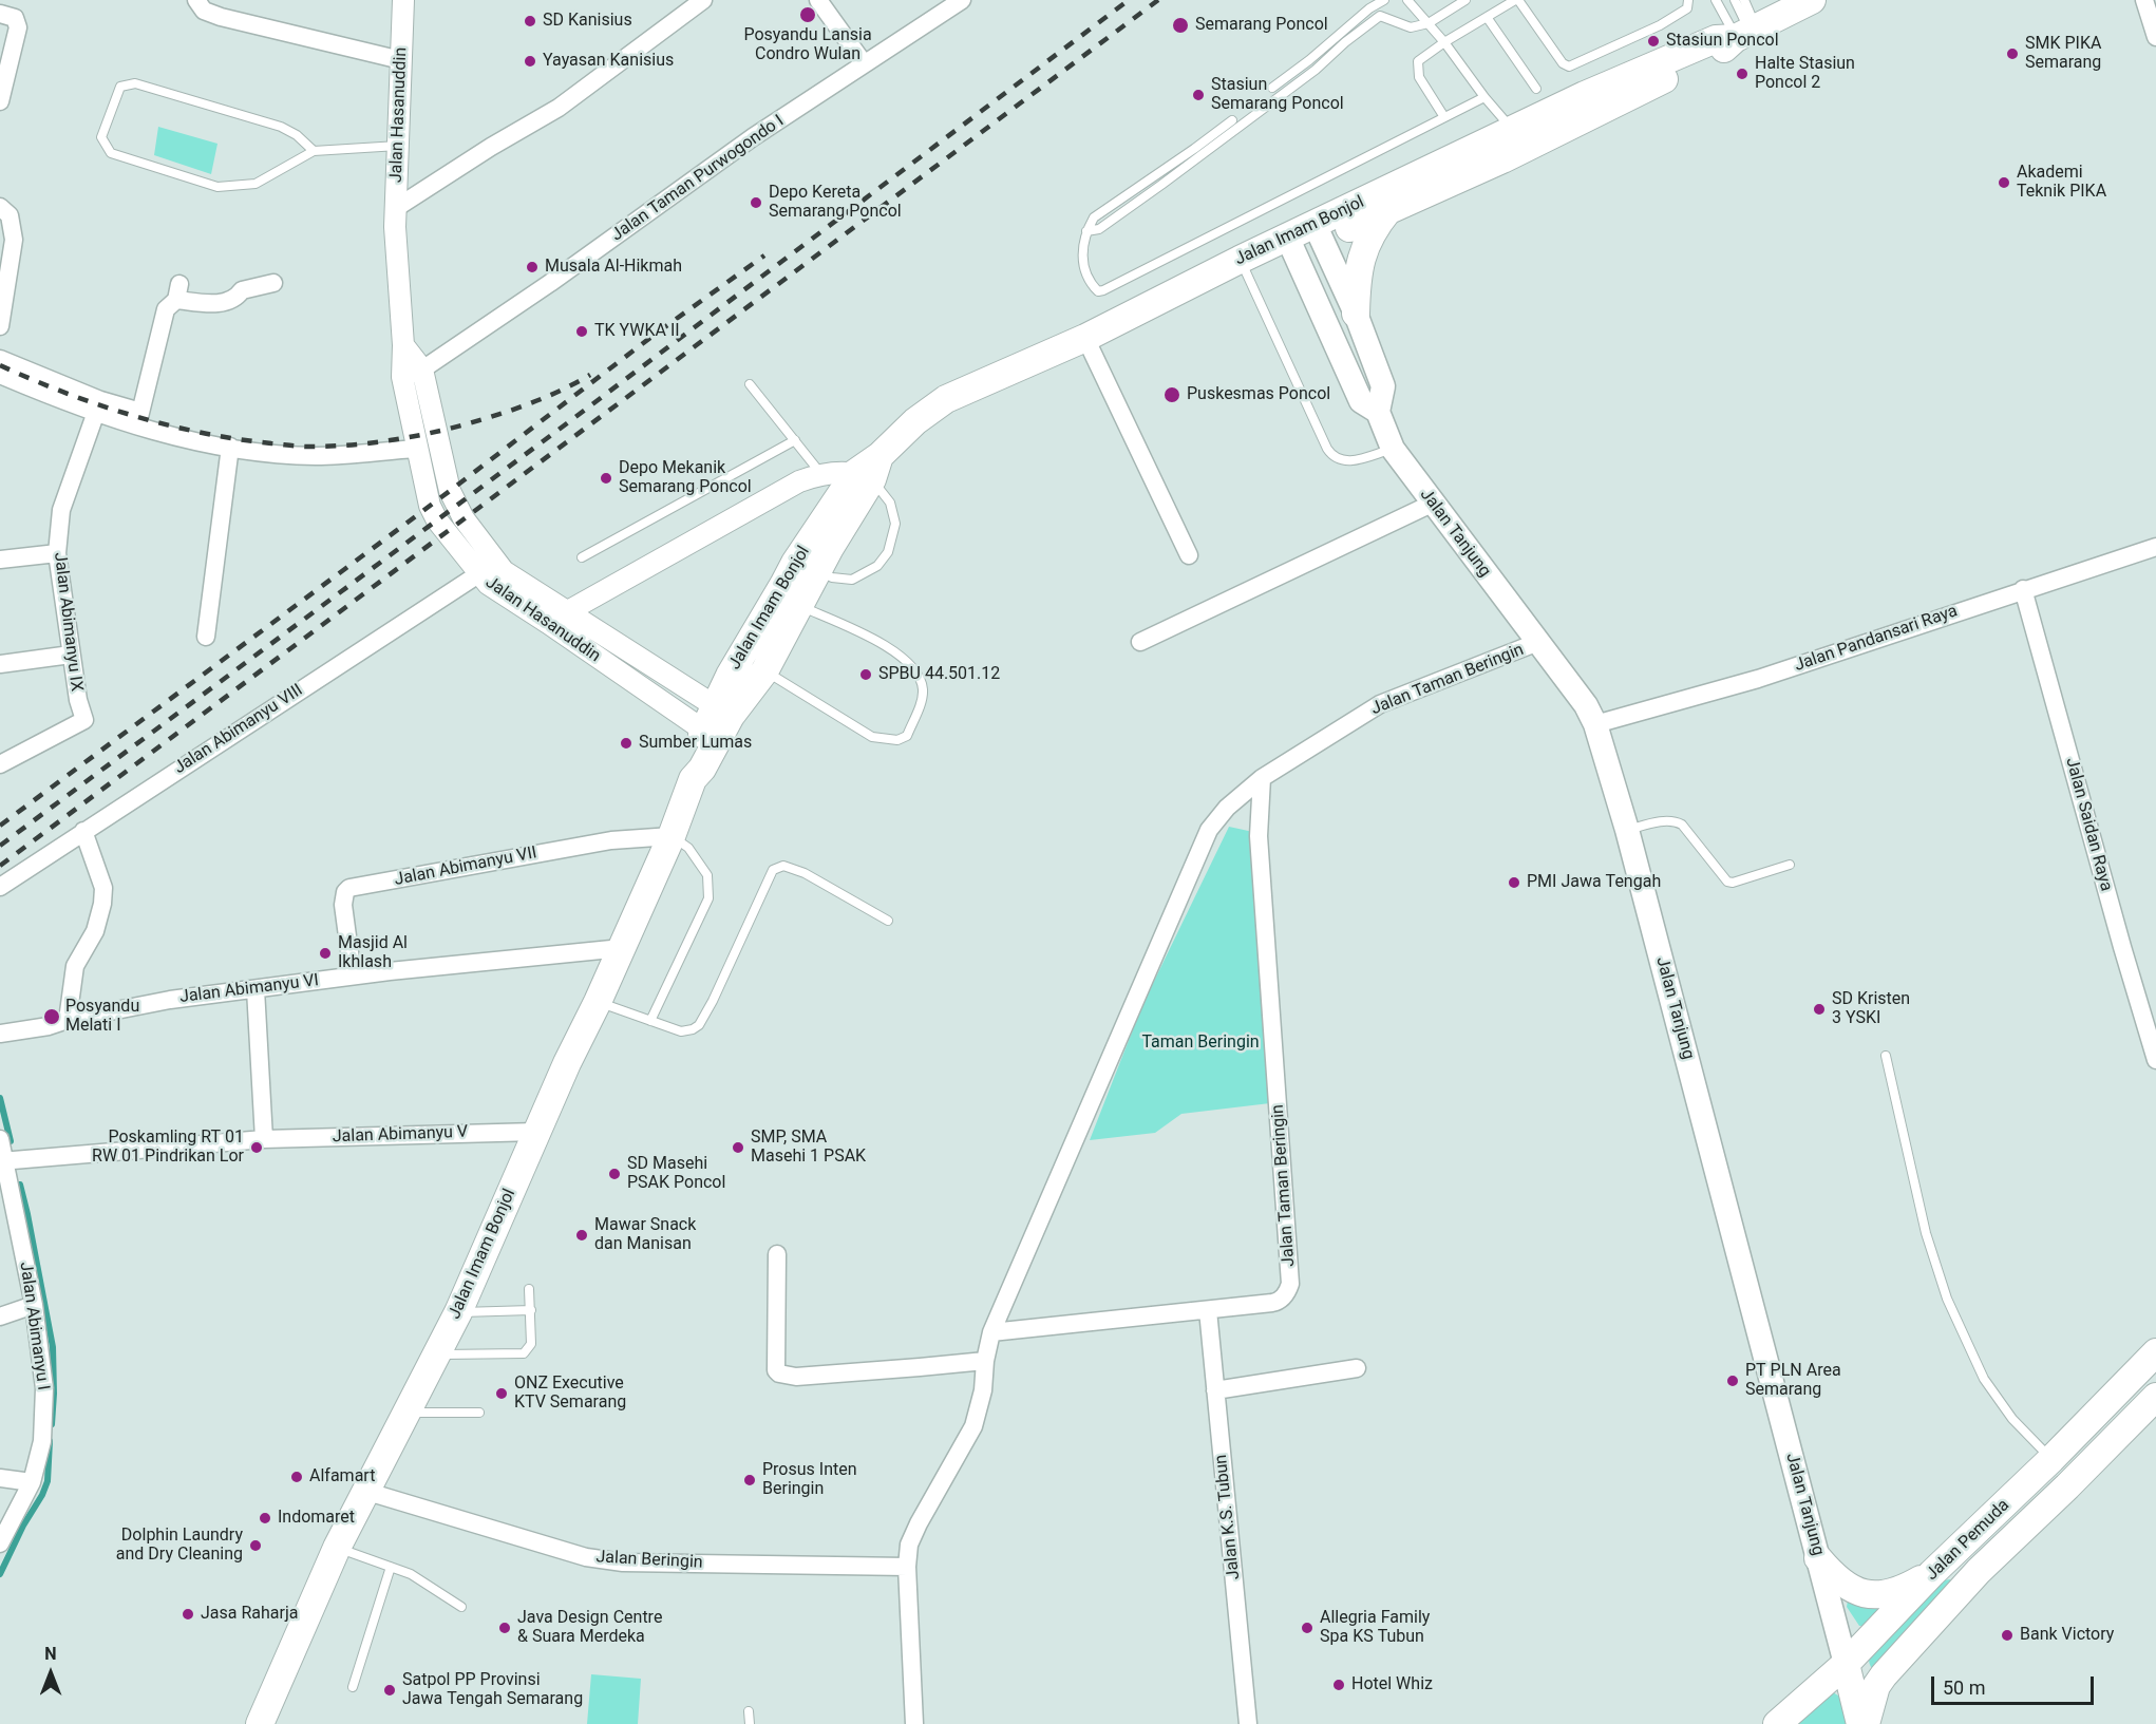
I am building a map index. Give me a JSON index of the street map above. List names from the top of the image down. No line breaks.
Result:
{"streets":{"main road":["Jalan Imam Bonjol","Jalan Tanjung","Jalan Pemuda"],"street":["Jalan Hasanuddin","Jalan Taman Purwogondo I","Jalan Abimanyu IX","Jalan Pandansari Raya","Jalan Taman Beringin","Jalan Abimanyu VIII","Jalan Saidan Raya","Jalan Abimanyu VII","Jalan Abimanyu VI","Jalan Abimanyu V","Jalan Abimanyu I","Jalan K.S. Tubun","Jalan Beringin"]},"crossings":[["Jalan Hasanuddin","Jalan Taman Purwogondo I"],["Jalan Hasanuddin","Jalan Imam Bonjol"],["Jalan Hasanuddin","Jalan Abimanyu VIII"],["Jalan Imam Bonjol","Jalan Tanjung"],["Jalan Imam Bonjol","Jalan Abimanyu VII"],["Jalan Imam Bonjol","Jalan Abimanyu VI"],["Jalan Imam Bonjol","Jalan Abimanyu V"],["Jalan Imam Bonjol","Jalan Beringin"],["Jalan Tanjung","Jalan Pandansari Raya"],["Jalan Tanjung","Jalan Taman Beringin"],["Jalan Tanjung","Jalan Pemuda"],["Jalan Pandansari Raya","Jalan Saidan Raya"],["Jalan Taman Beringin","Jalan K.S. Tubun"],["Jalan Abimanyu VII","Jalan Abimanyu VI"],["Jalan Abimanyu V","Jalan Abimanyu I"]],"parks":["Taman Beringin"],"places":["Posyandu Lansia Condro Wulan","SD Kanisius","Semarang Poncol","Stasiun Poncol","SMK PIKA Semarang","Yayasan Kanisius","Halte Stasiun Poncol 2","Stasiun Semarang Poncol","Akademi Teknik PIKA","Depo Kereta Semarang Poncol","Musala Al-Hikmah","TK YWKA II","Puskesmas Poncol","Depo Mekanik Semarang Poncol","SPBU 44.501.12","Sumber Lumas","PMI Jawa Tengah","Masjid Al Ikhlash","SD Kristen 3 YSKI","Posyandu Melati I","Poskamling RT 01 RW 01 Pindrikan Lor","SMP, SMA Masehi 1 PSAK","SD Masehi PSAK Poncol","Mawar Snack dan Manisan","PT PLN Area Semarang","ONZ Executive KTV Semarang","Alfamart","Prosus Inten Beringin","Indomaret","Dolphin Laundry and Dry Cleaning","Jasa Raharja","Java Design Centre & Suara Merdeka","Allegria Family Spa KS Tubun","Bank Victory","Hotel Whiz","Satpol PP Provinsi Jawa Tengah Semarang"],"scale_bar":"50 m","north":"top"}
